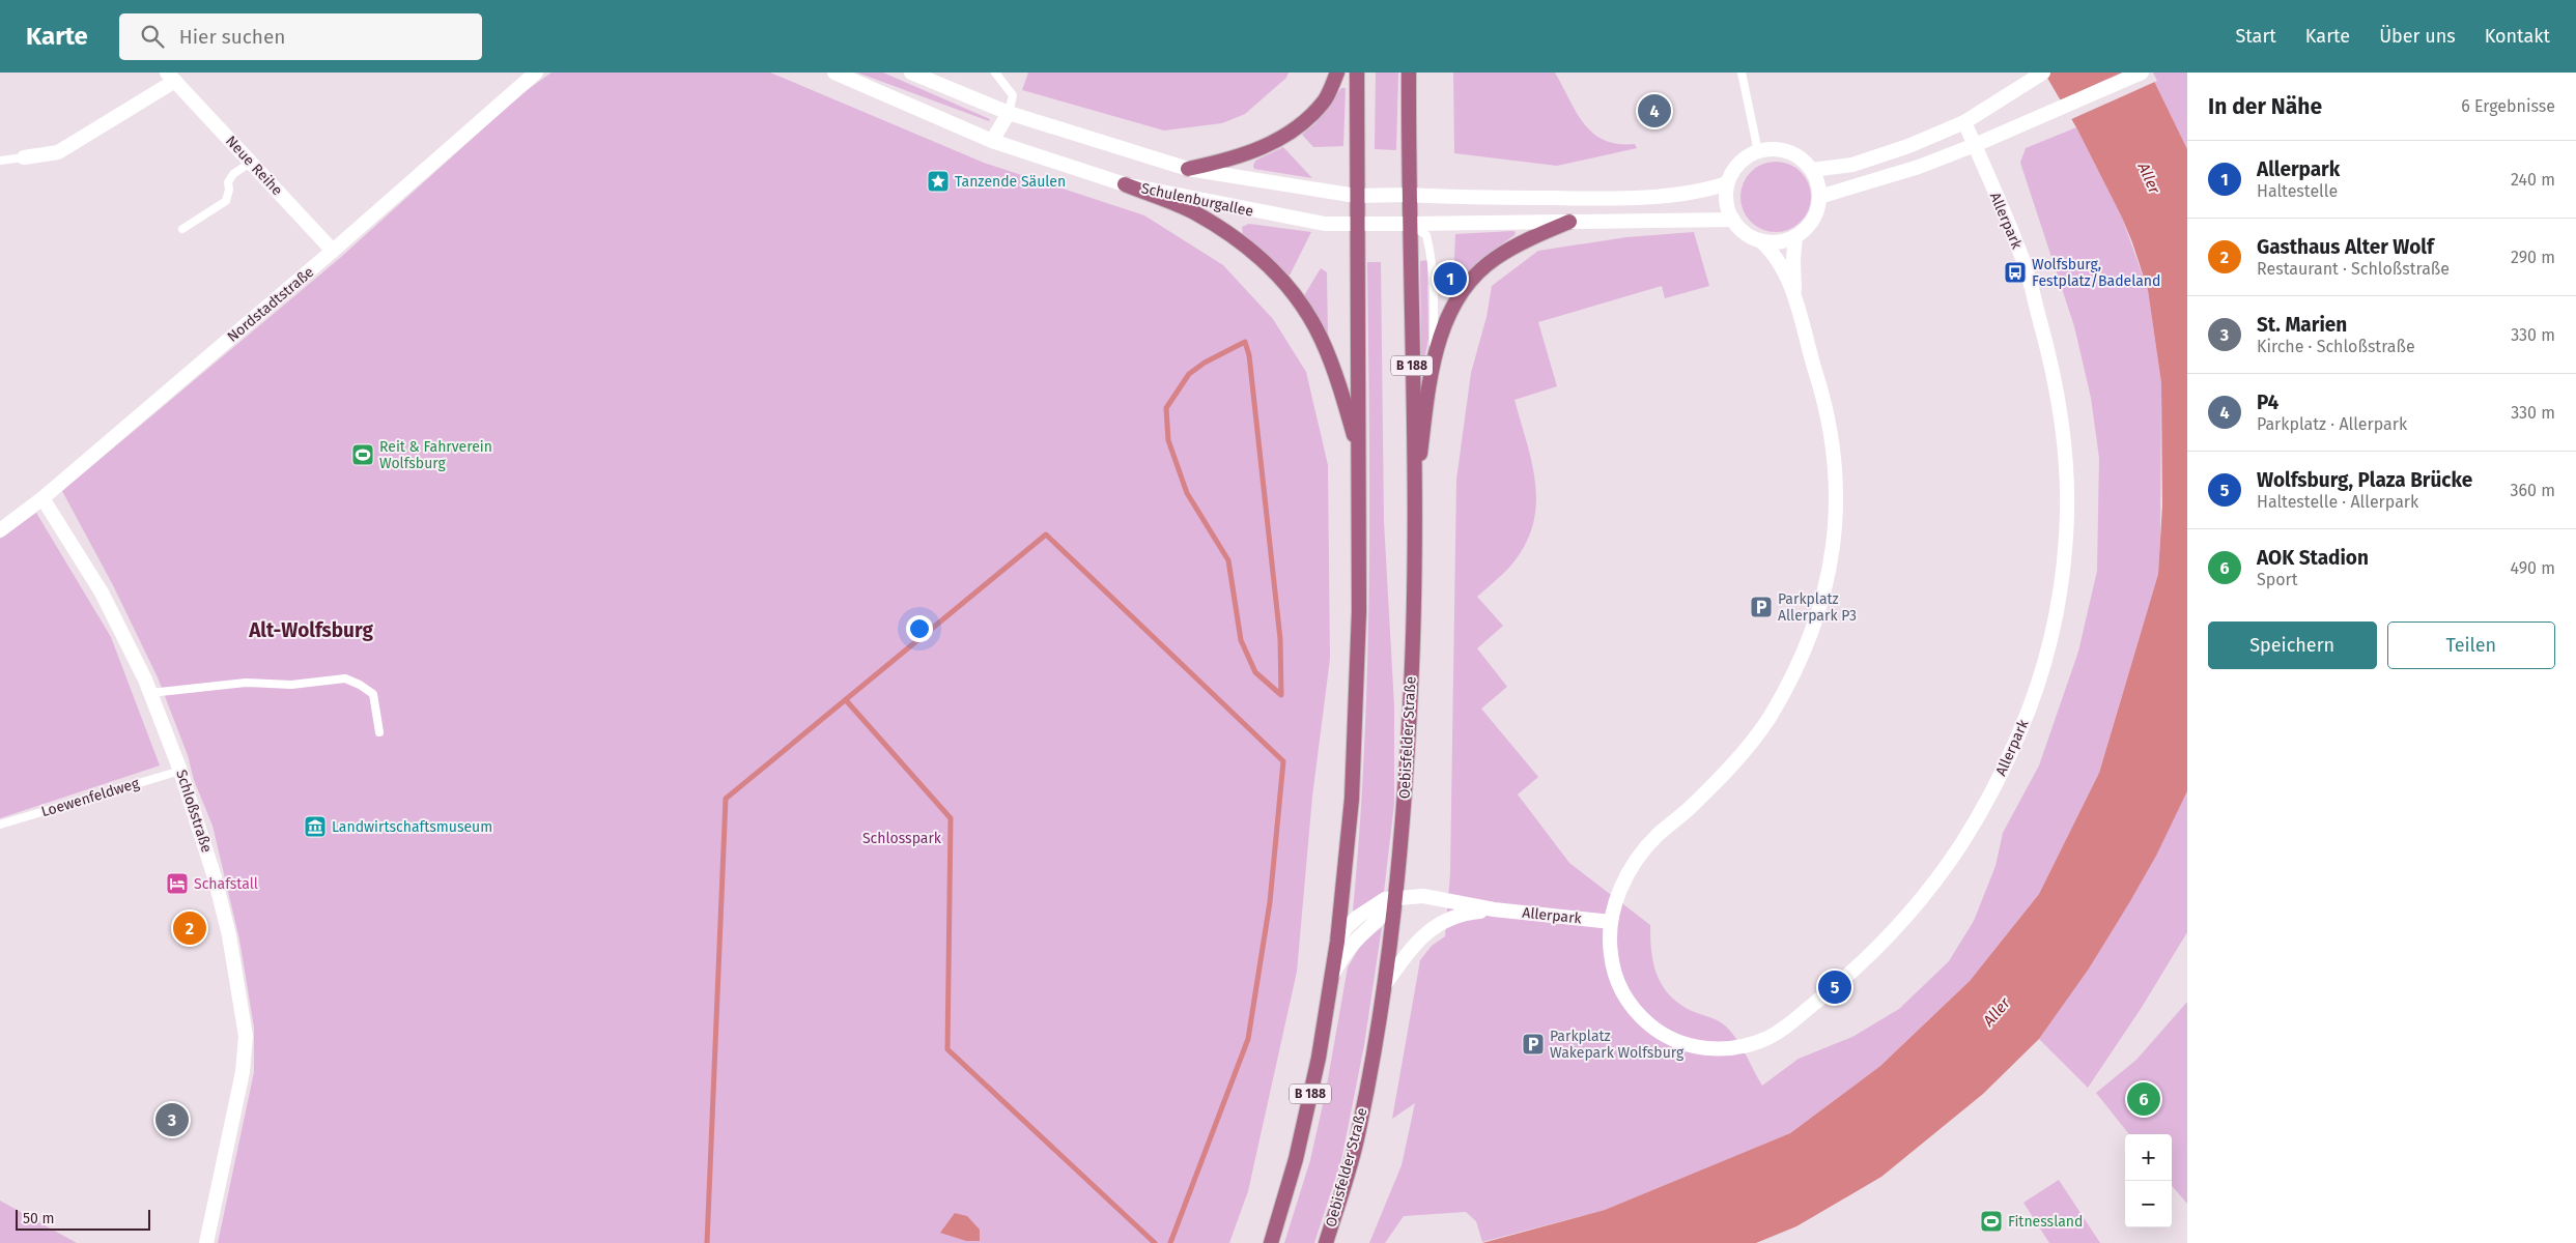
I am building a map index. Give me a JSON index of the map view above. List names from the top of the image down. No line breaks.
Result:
{"streets":{"main road":["B 188","Oebisfelder Straße"],"street":["Neue Reihe","Schulenburgallee","Allerpark","Nordstadtstraße","Schloßstraße"],"lane":["Loewenfeldweg"]},"crossings":[["Neue Reihe","Nordstadtstraße"],["Schulenburgallee","B 188"],["Schulenburgallee","Oebisfelder Straße"],["Allerpark","B 188"],["Allerpark","Oebisfelder Straße"],["Nordstadtstraße","Schloßstraße"],["B 188","Oebisfelder Straße"],["Loewenfeldweg","Schloßstraße"]],"districts":["Alt-Wolfsburg"],"water":["Aller"],"parks":["Schlosspark"],"places":{"place":["Tanzende Säulen"],"bus stop":["Wolfsburg, Festplatz/Badeland"],"sports":["Reit & Fahrverein Wolfsburg","Fitnessland"],"parking":["Parkplatz Allerpark P3","Parkplatz Wakepark Wolfsburg"],"museum":["Landwirtschaftsmuseum"],"hotel":["Schafstall"]},"scale_bar":"50 m","page":{"header":"Karte","search":"Hier suchen","nav":["Start","Karte","Über uns","Kontakt"],"heading":["In der Nähe","6 Ergebnisse"],"pins":["4","1","2","5","6","3"],"list":[{"mark":"1","name":"Allerpark","note":"Haltestelle","value":"240 m"},{"mark":"2","name":"Gasthaus Alter Wolf","note":"Restaurant · Schloßstraße","value":"290 m"},{"mark":"3","name":"St. Marien","note":"Kirche · Schloßstraße","value":"330 m"},{"mark":"4","name":"P4","note":"Parkplatz · Allerpark","value":"330 m"},{"mark":"5","name":"Wolfsburg, Plaza Brücke","note":"Haltestelle · Allerpark","value":"360 m"},{"mark":"6","name":"AOK Stadion","note":"Sport","value":"490 m"}],"buttons":["Speichern","Teilen"],"map_buttons":["+","−"],"scale":"50 m"}}
